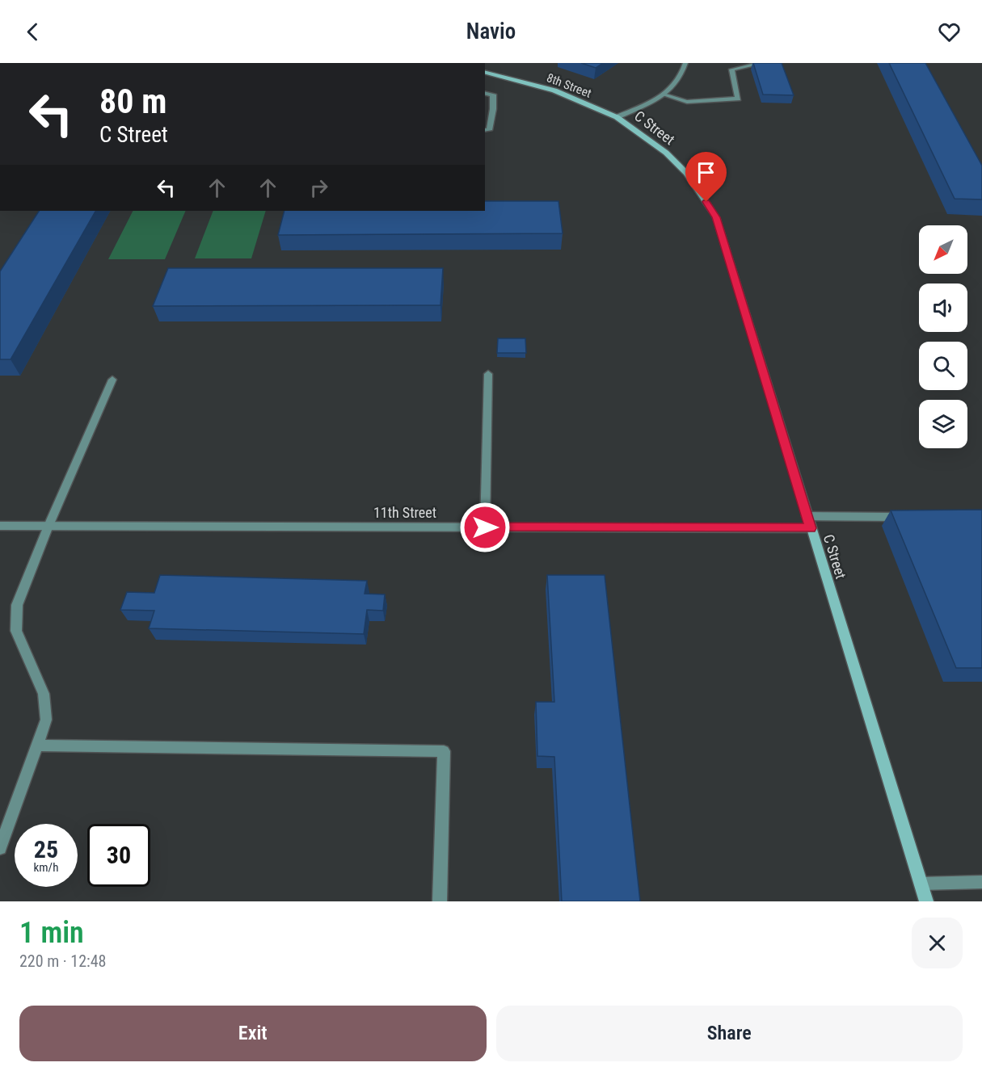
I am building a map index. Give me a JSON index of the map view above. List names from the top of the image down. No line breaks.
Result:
{"streets":{"street":["8th Street","C Street","11th Street"]},"crossings":[["8th Street","C Street"],["C Street","11th Street"]],"north":"bottom left","page":{"header":"Navio","turn":["80 m","C Street"],"speed":"25 km/h","limit":"30","heading":["1 min","220 m · 12:48"],"buttons":["Exit","Share"]}}
